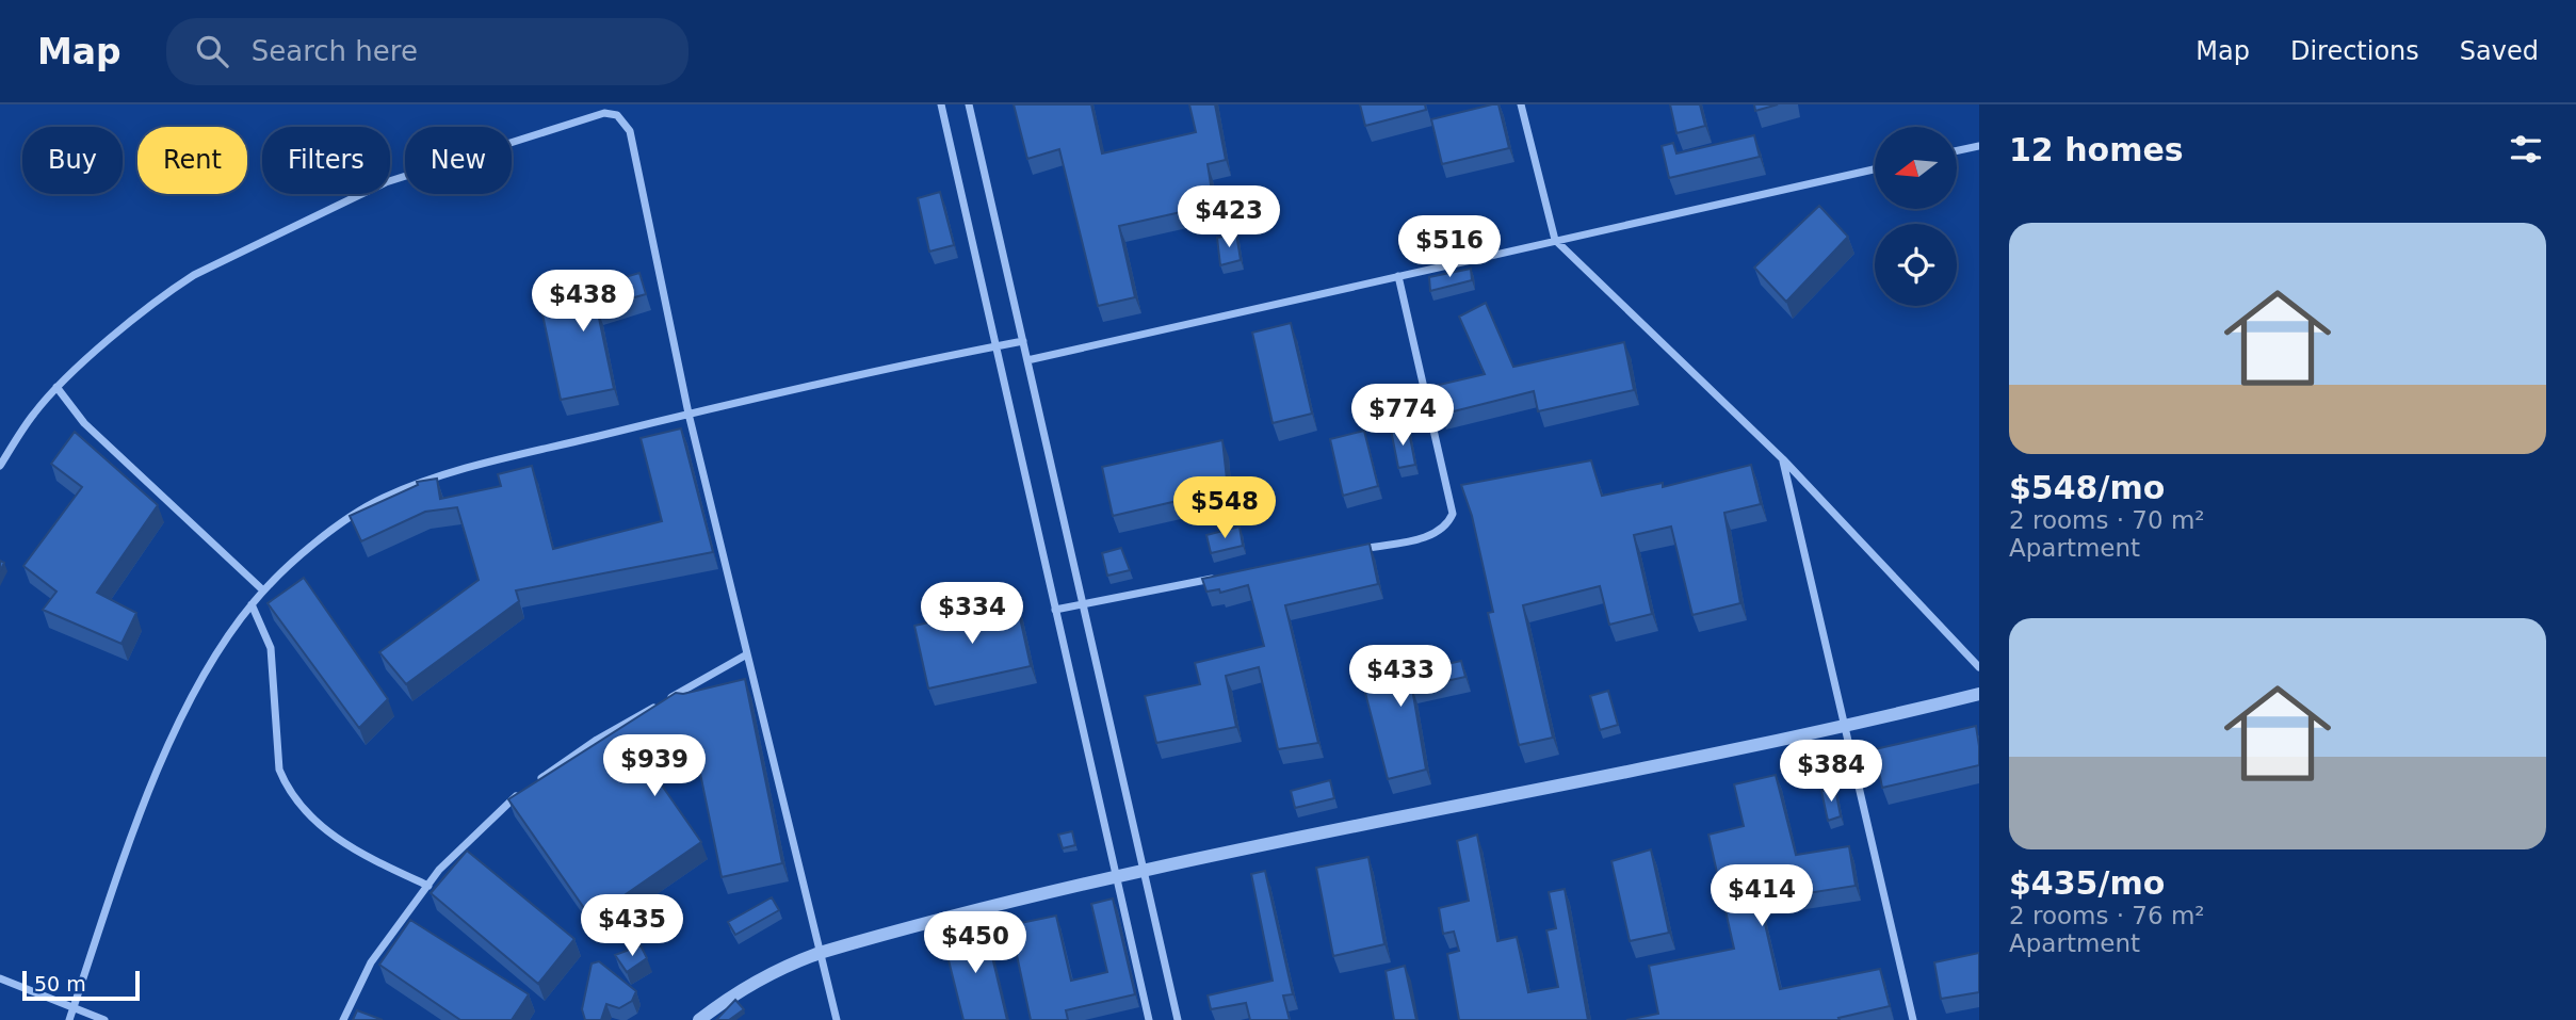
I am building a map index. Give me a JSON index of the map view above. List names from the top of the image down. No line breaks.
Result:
{"scale_bar":"50 m","north":"left","page":{"header":"Map","search":"Search here","nav":["Map","Directions","Saved"],"heading":"12 homes","chip":["Buy","Rent","Filters","New"],"price":["$423","$516","$438","$774","$548","$334","$433","$939","$384","$414","$435","$450"],"list":[{"name":"$548/mo","note":"2 rooms · 70 m² · Apartment"},{"name":"$435/mo","note":"2 rooms · 76 m² · Apartment"}],"scale":"50 m"}}
